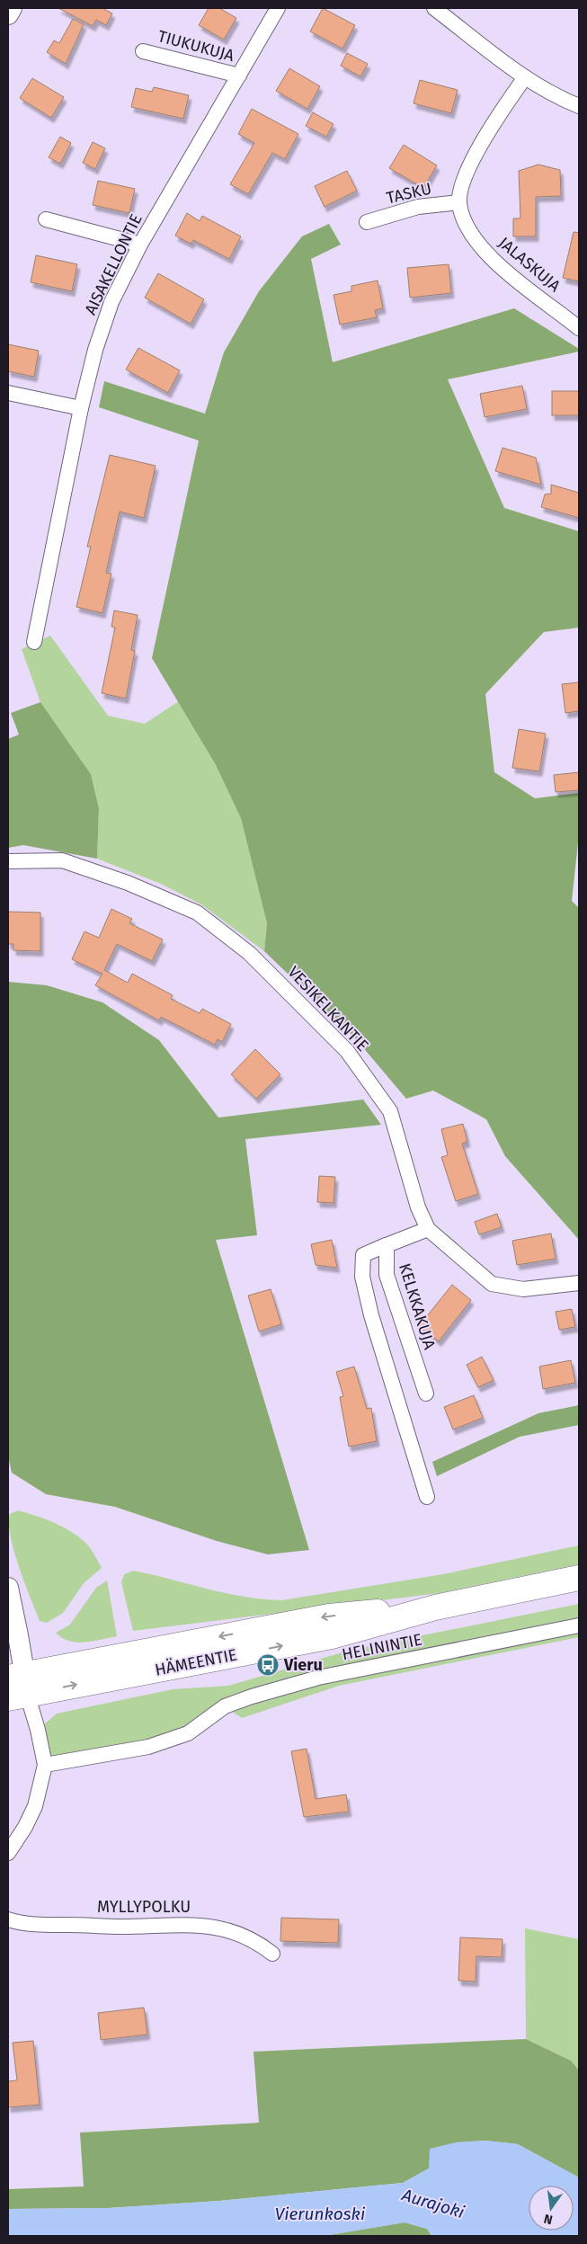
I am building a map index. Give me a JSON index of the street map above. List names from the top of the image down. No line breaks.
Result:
{"streets":{"highway":["HÄMEENTIE"],"street":["TIUKUKUJA","TASKU","AISAKELLONTIE","JALASKUJA","VESIKELKANTIE","KELKKAKUJA","HELININTIE","MYLLYPOLKU"]},"crossings":[["TIUKUKUJA","AISAKELLONTIE"],["TASKU","JALASKUJA"],["VESIKELKANTIE","KELKKAKUJA"]],"water":["Aurajoki","Vierunkoski"],"places":{"bus stop":["Vieru"]},"north":"bottom"}
